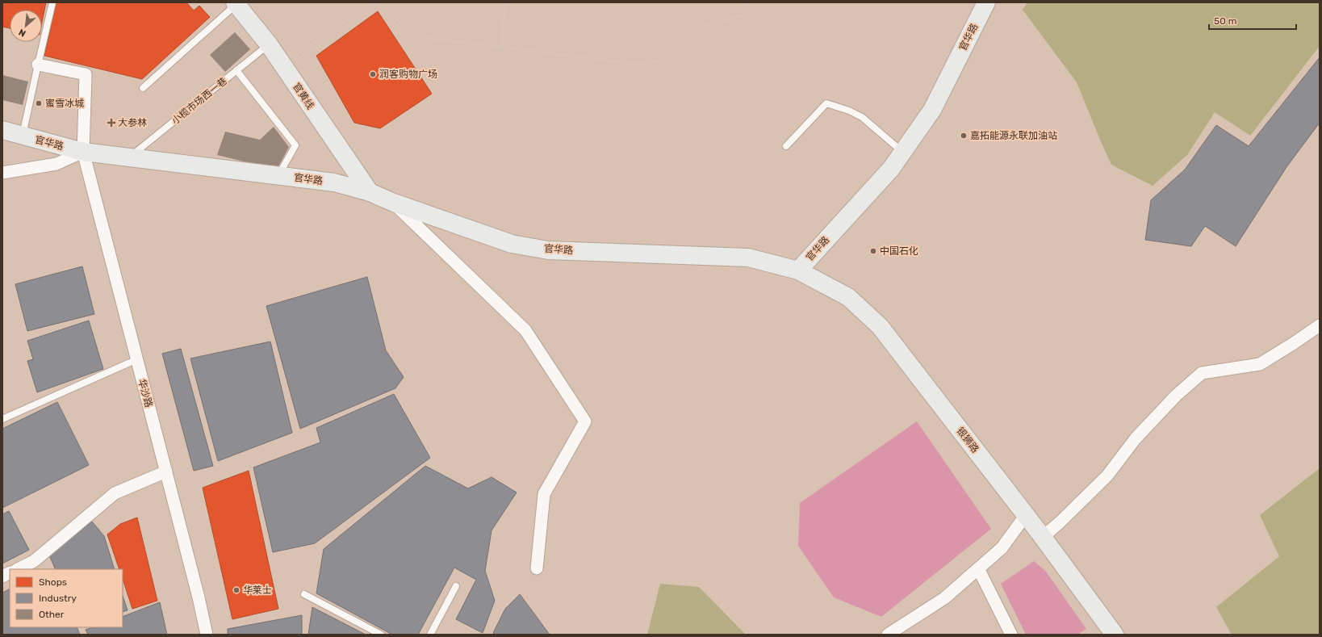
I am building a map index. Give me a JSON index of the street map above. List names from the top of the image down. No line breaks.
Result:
{"streets":{"main road":["官华路","官黄线","银狮路"],"street":["华沙路"],"lane":["小榄市场西一巷"]},"crossings":[["官华路","官黄线"],["官华路","小榄市场西一巷"],["官华路","华沙路"],["官华路","银狮路"],["官黄线","小榄市场西一巷"]],"places":{"other":["润客购物广场","蜜雪冰城","嘉拓能源永联加油站","中国石化","华莱士"],"health":["大参林"]},"legend":["Shops","Industry","Other"],"scale_bar":"50 m","north":"bottom left"}
